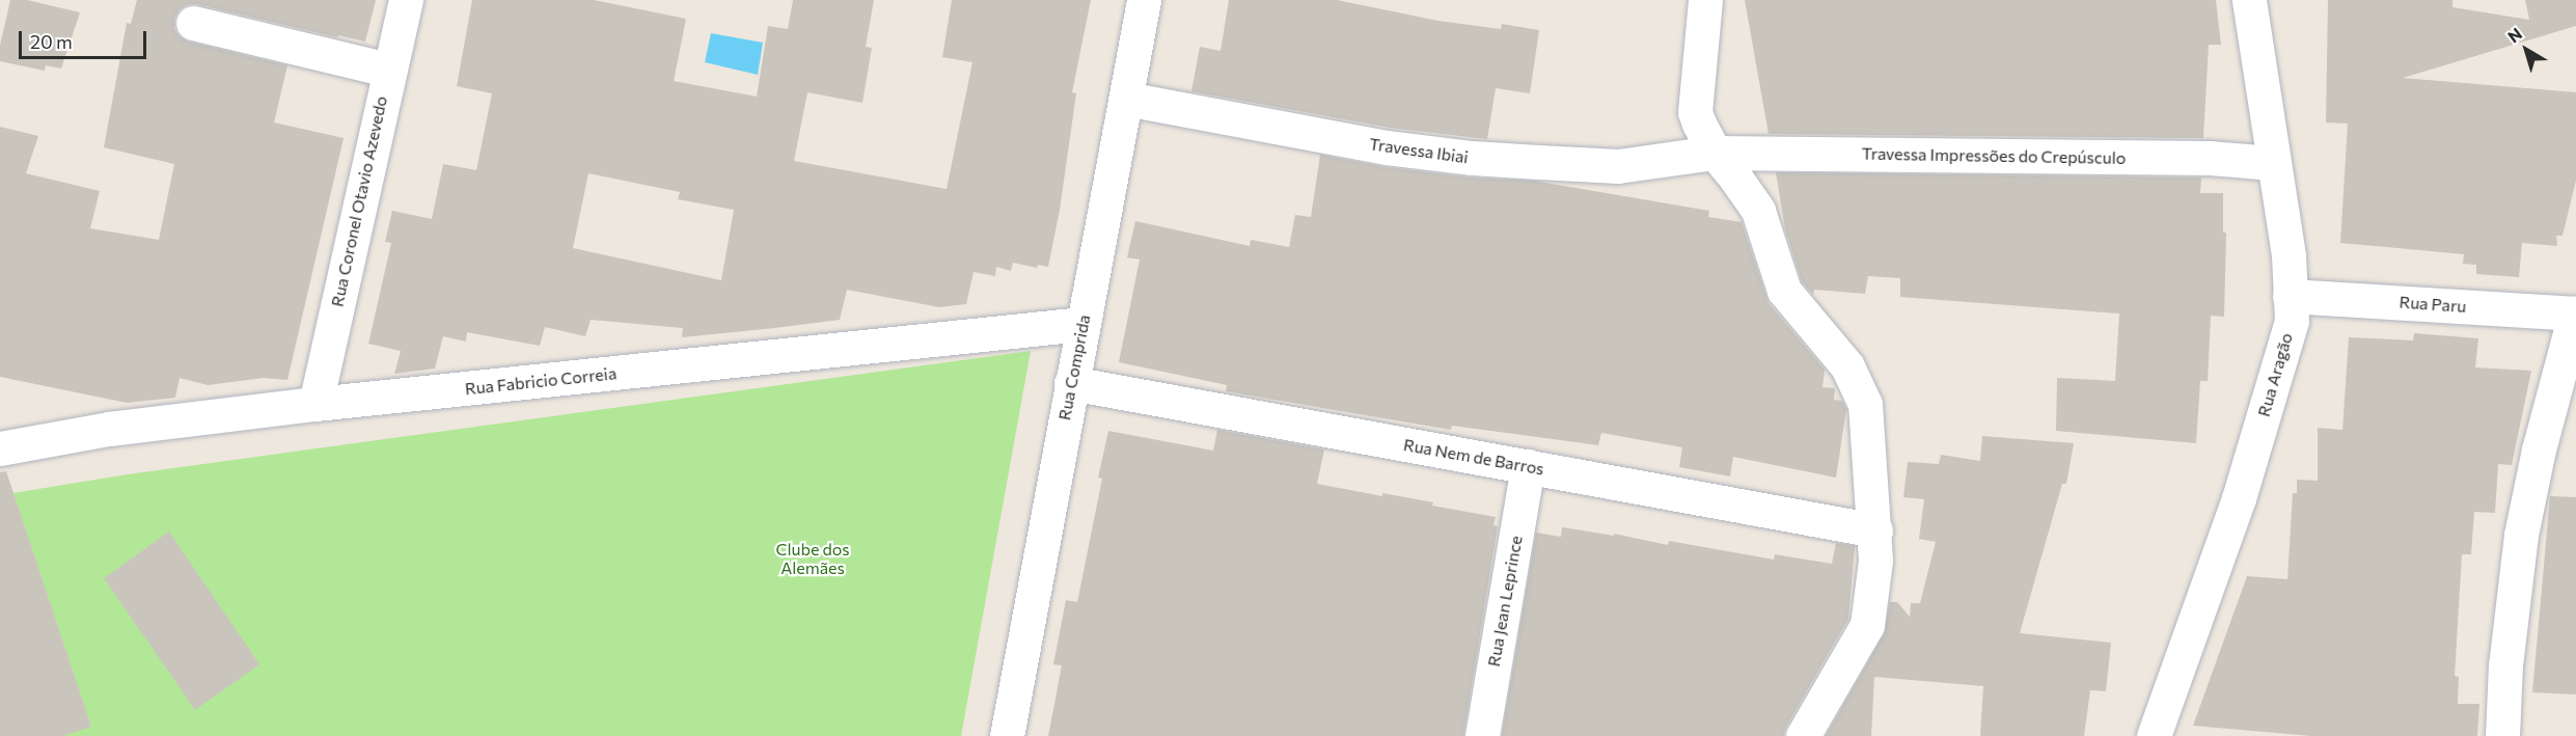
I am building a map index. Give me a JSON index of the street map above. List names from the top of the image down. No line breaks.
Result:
{"streets":{"street":["Travessa Ibiai","Travessa Impressões do Crepúsculo","Rua Coronel Otavio Azevedo","Rua Paru","Rua Comprida","Rua Aragão","Rua Fabricio Correia","Rua Nem de Barros","Rua Jean Leprince"]},"crossings":[["Travessa Ibiai","Travessa Impressões do Crepúsculo"],["Travessa Ibiai","Rua Comprida"],["Travessa Impressões do Crepúsculo","Rua Aragão"],["Rua Coronel Otavio Azevedo","Rua Fabricio Correia"],["Rua Paru","Rua Aragão"],["Rua Comprida","Rua Fabricio Correia"],["Rua Comprida","Rua Nem de Barros"],["Rua Nem de Barros","Rua Jean Leprince"]],"parks":["Clube dos Alemães"],"scale_bar":"20 m","north":"top left"}
